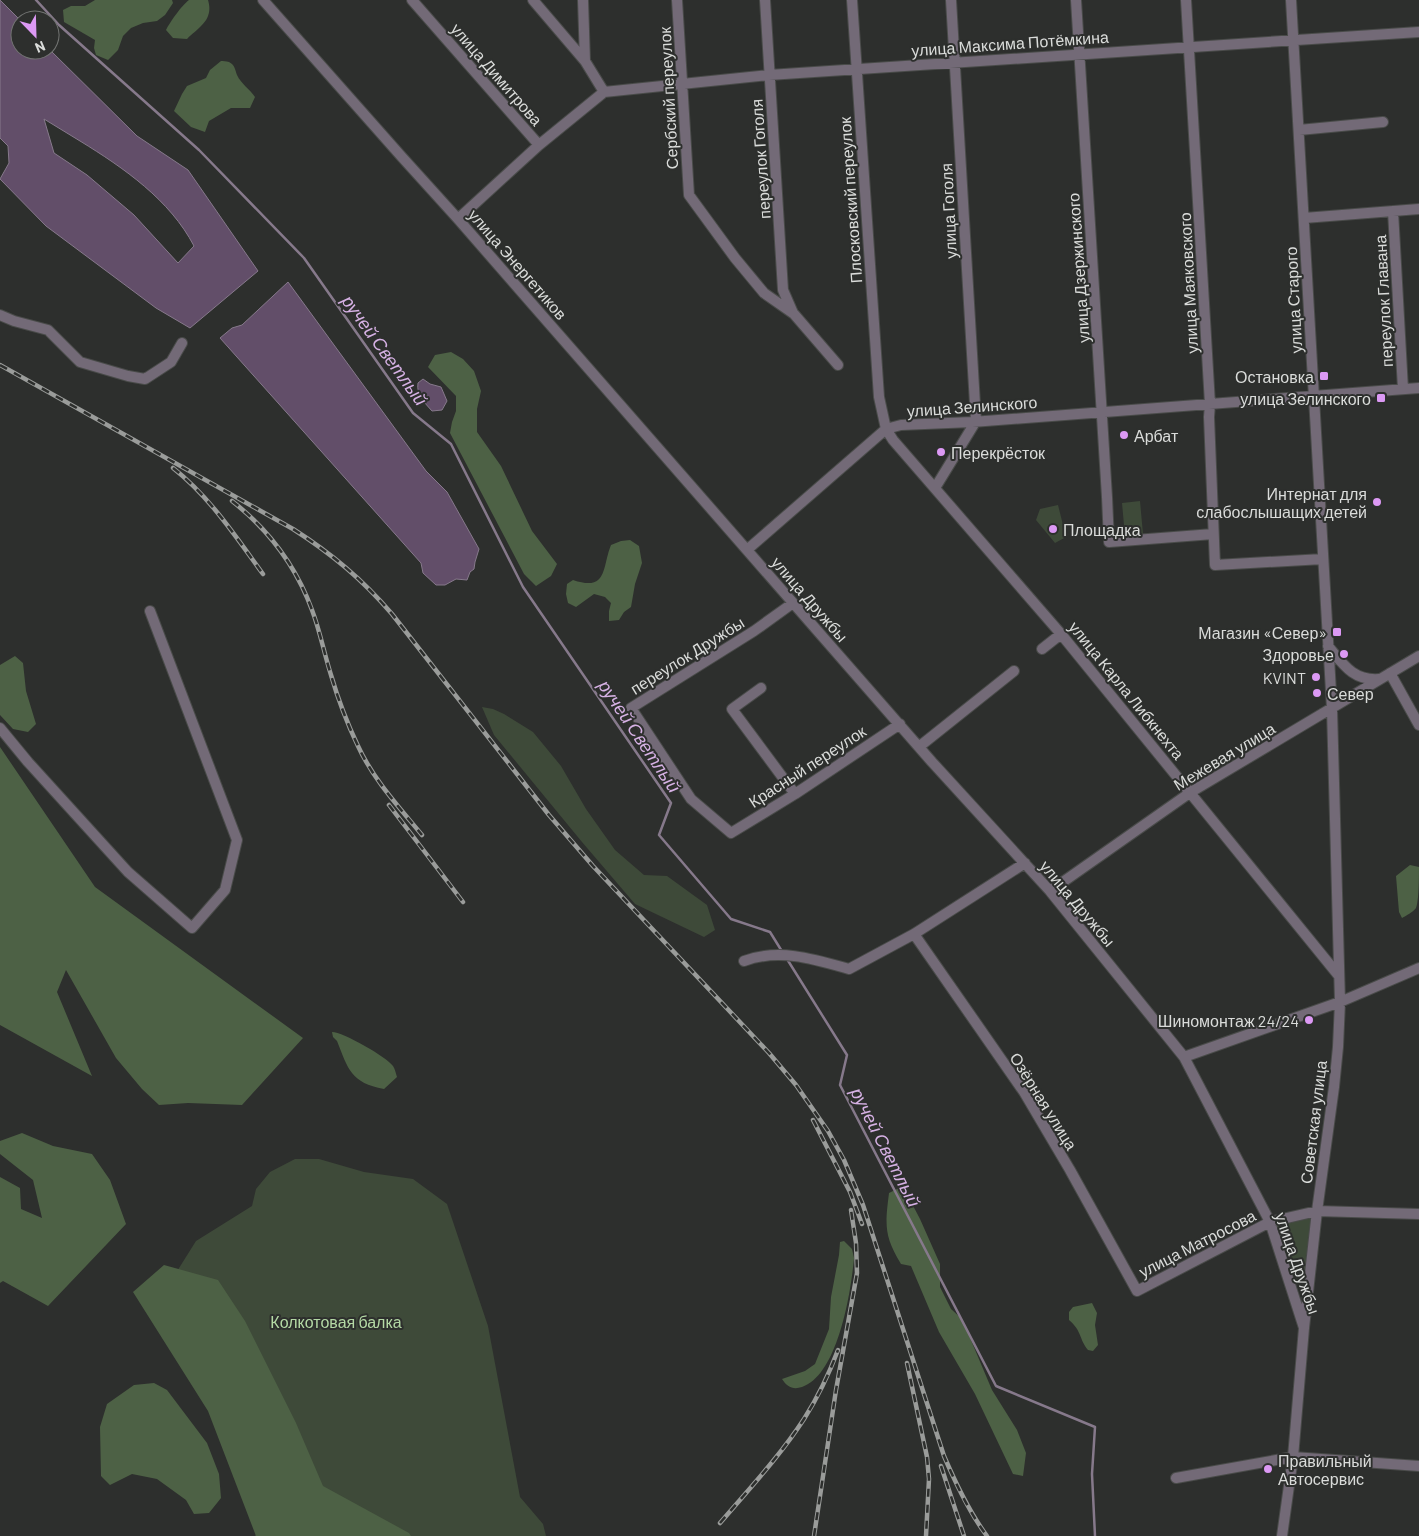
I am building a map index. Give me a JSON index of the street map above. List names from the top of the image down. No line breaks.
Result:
{"streets":{"street":["улица Максима Потёмкина","улица Димитрова","Сербский переулок","переулок Гоголя","Плосковский переулок","улица Гоголя","улица Энергетиков","улица Дзержинского","улица Маяковского","улица Старого","переулок Главана","улица Зелинского","улица Дружбы","переулок Дружбы","улица Карла Либкнехта","Межевая улица","Красный переулок","Озёрная улица","Советская улица","улица Матросова"]},"crossings":[["улица Максима Потёмкина","Сербский переулок"],["улица Максима Потёмкина","переулок Гоголя"],["улица Максима Потёмкина","Плосковский переулок"],["улица Максима Потёмкина","улица Гоголя"],["улица Максима Потёмкина","улица Дзержинского"],["улица Максима Потёмкина","улица Маяковского"],["улица Максима Потёмкина","улица Старого"],["Сербский переулок","переулок Гоголя"],["Плосковский переулок","улица Зелинского"],["Плосковский переулок","улица Карла Либкнехта"],["улица Гоголя","улица Зелинского"],["улица Энергетиков","улица Дружбы"],["улица Дзержинского","улица Маяковского"],["улица Дзержинского","улица Зелинского"],["улица Маяковского","улица Старого"],["улица Маяковского","улица Зелинского"],["улица Старого","улица Зелинского"],["улица Старого","Межевая улица"],["улица Старого","Советская улица"],["переулок Главана","улица Зелинского"],["улица Зелинского","улица Карла Либкнехта"],["улица Дружбы","переулок Дружбы"],["улица Дружбы","Межевая улица"],["улица Дружбы","Красный переулок"],["улица Дружбы","Советская улица"],["улица Дружбы","улица Матросова"],["переулок Дружбы","Красный переулок"],["улица Карла Либкнехта","Межевая улица"],["улица Карла Либкнехта","Советская улица"],["Межевая улица","Советская улица"],["Озёрная улица","улица Матросова"],["Советская улица","улица Матросова"]],"water":["ручей Светлый"],"parks":["Колкотовая балка"],"places":{"transit":["Остановка","улица Зелинского","Магазин «Север»"],"other":["Арбат","Перекрёсток","Интернат для слабослышащих детей","Площадка","Здоровье","KVINT","Север","Шиномонтаж 24/24","Правильный Автосервис"]},"north":"bottom right"}
